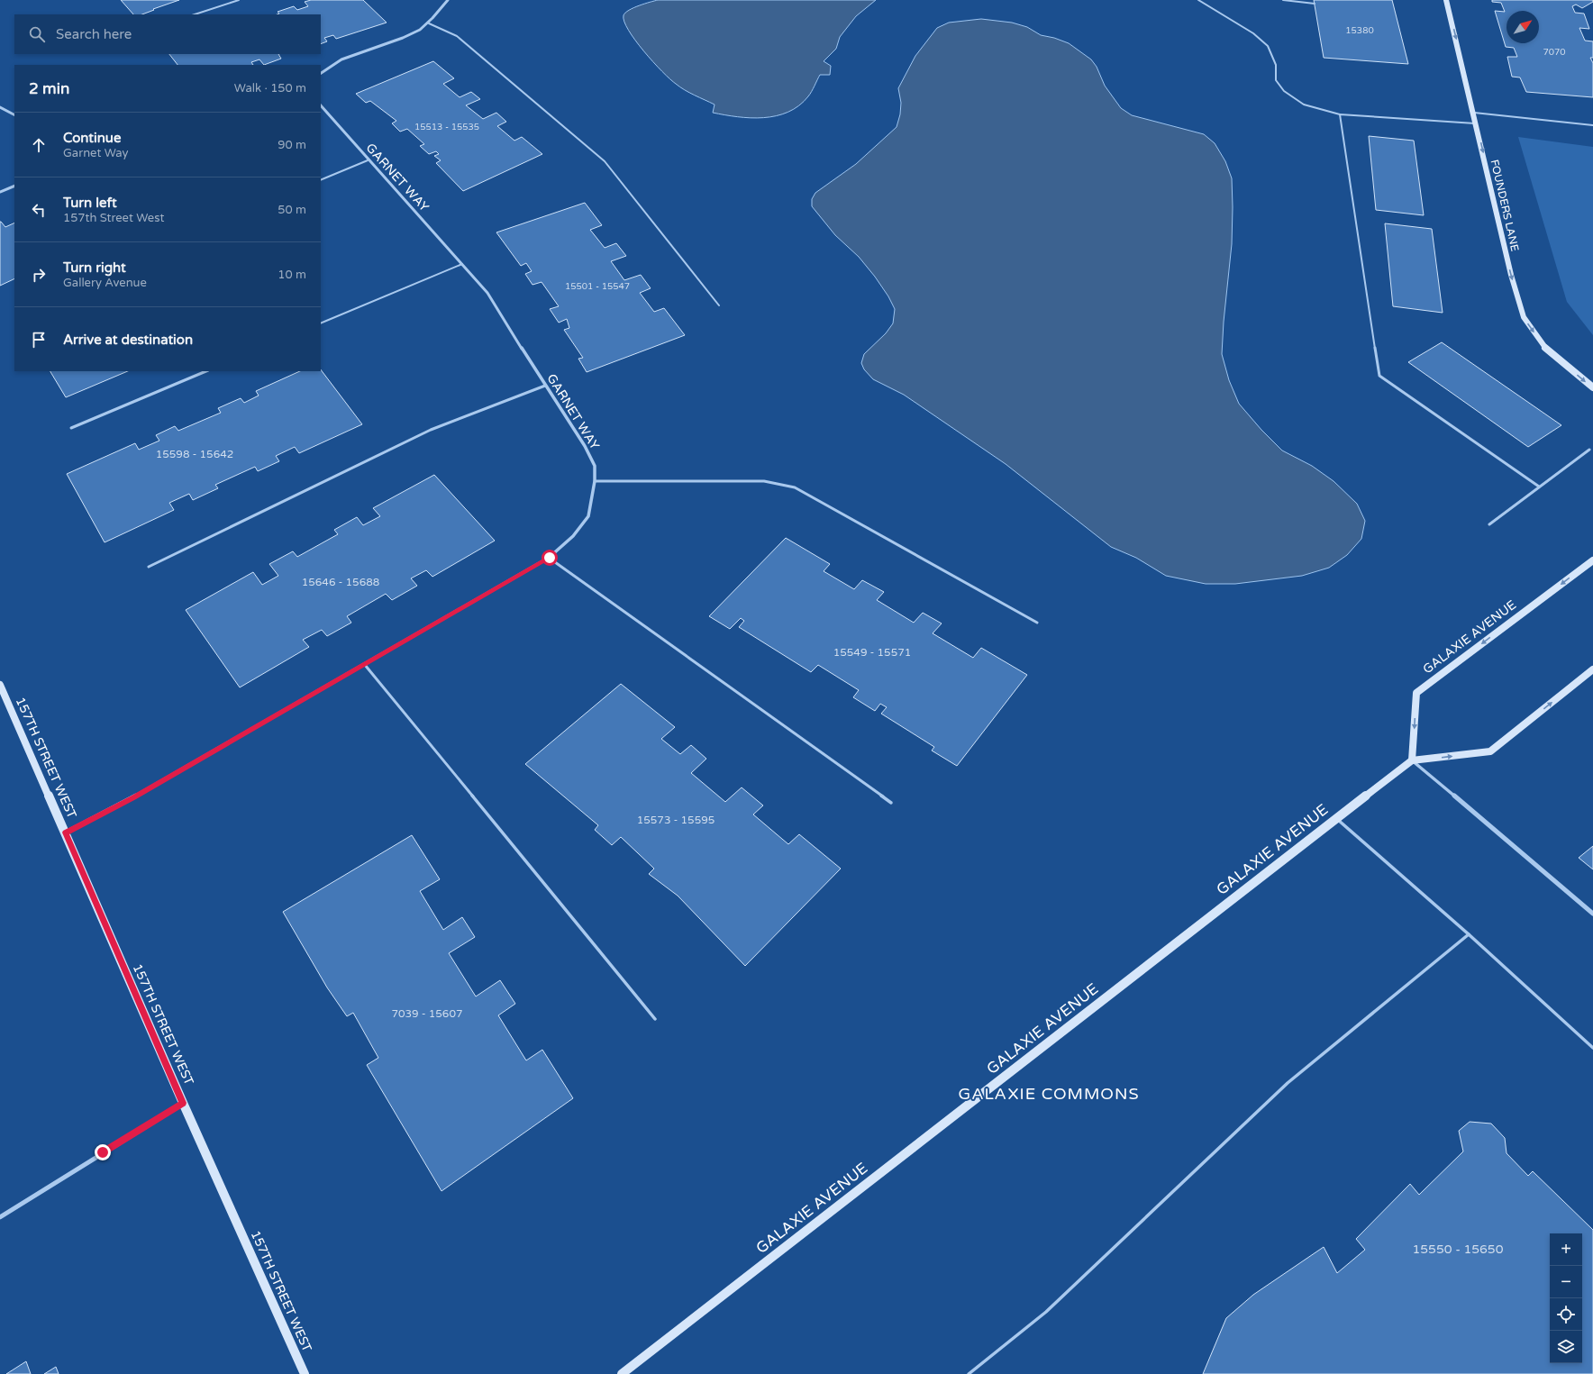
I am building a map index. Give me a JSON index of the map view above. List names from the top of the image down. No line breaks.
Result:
{"streets":{"street":["GARNET WAY","FOUNDERS LANE","GALAXIE AVENUE","157TH STREET WEST"]},"crossings":[["GARNET WAY","157TH STREET WEST"]],"one_way":["FOUNDERS LANE"],"districts":["GALAXIE COMMONS"],"house_numbers":["15380","7070","15513 - 15535","15501 - 15547","15598 - 15642","15646 - 15688","15549 - 15571","15573 - 15595","7039 - 15607","15550 - 15650"],"north":"top right","page":{"search":"Search here","heading":["2 min","Walk · 150 m"],"list":[["Continue","Garnet Way","90 m"],["Turn left","157th Street West","50 m"],["Turn right","Gallery Avenue","10 m"],"Arrive at destination"],"map_buttons":["+","−"]}}
